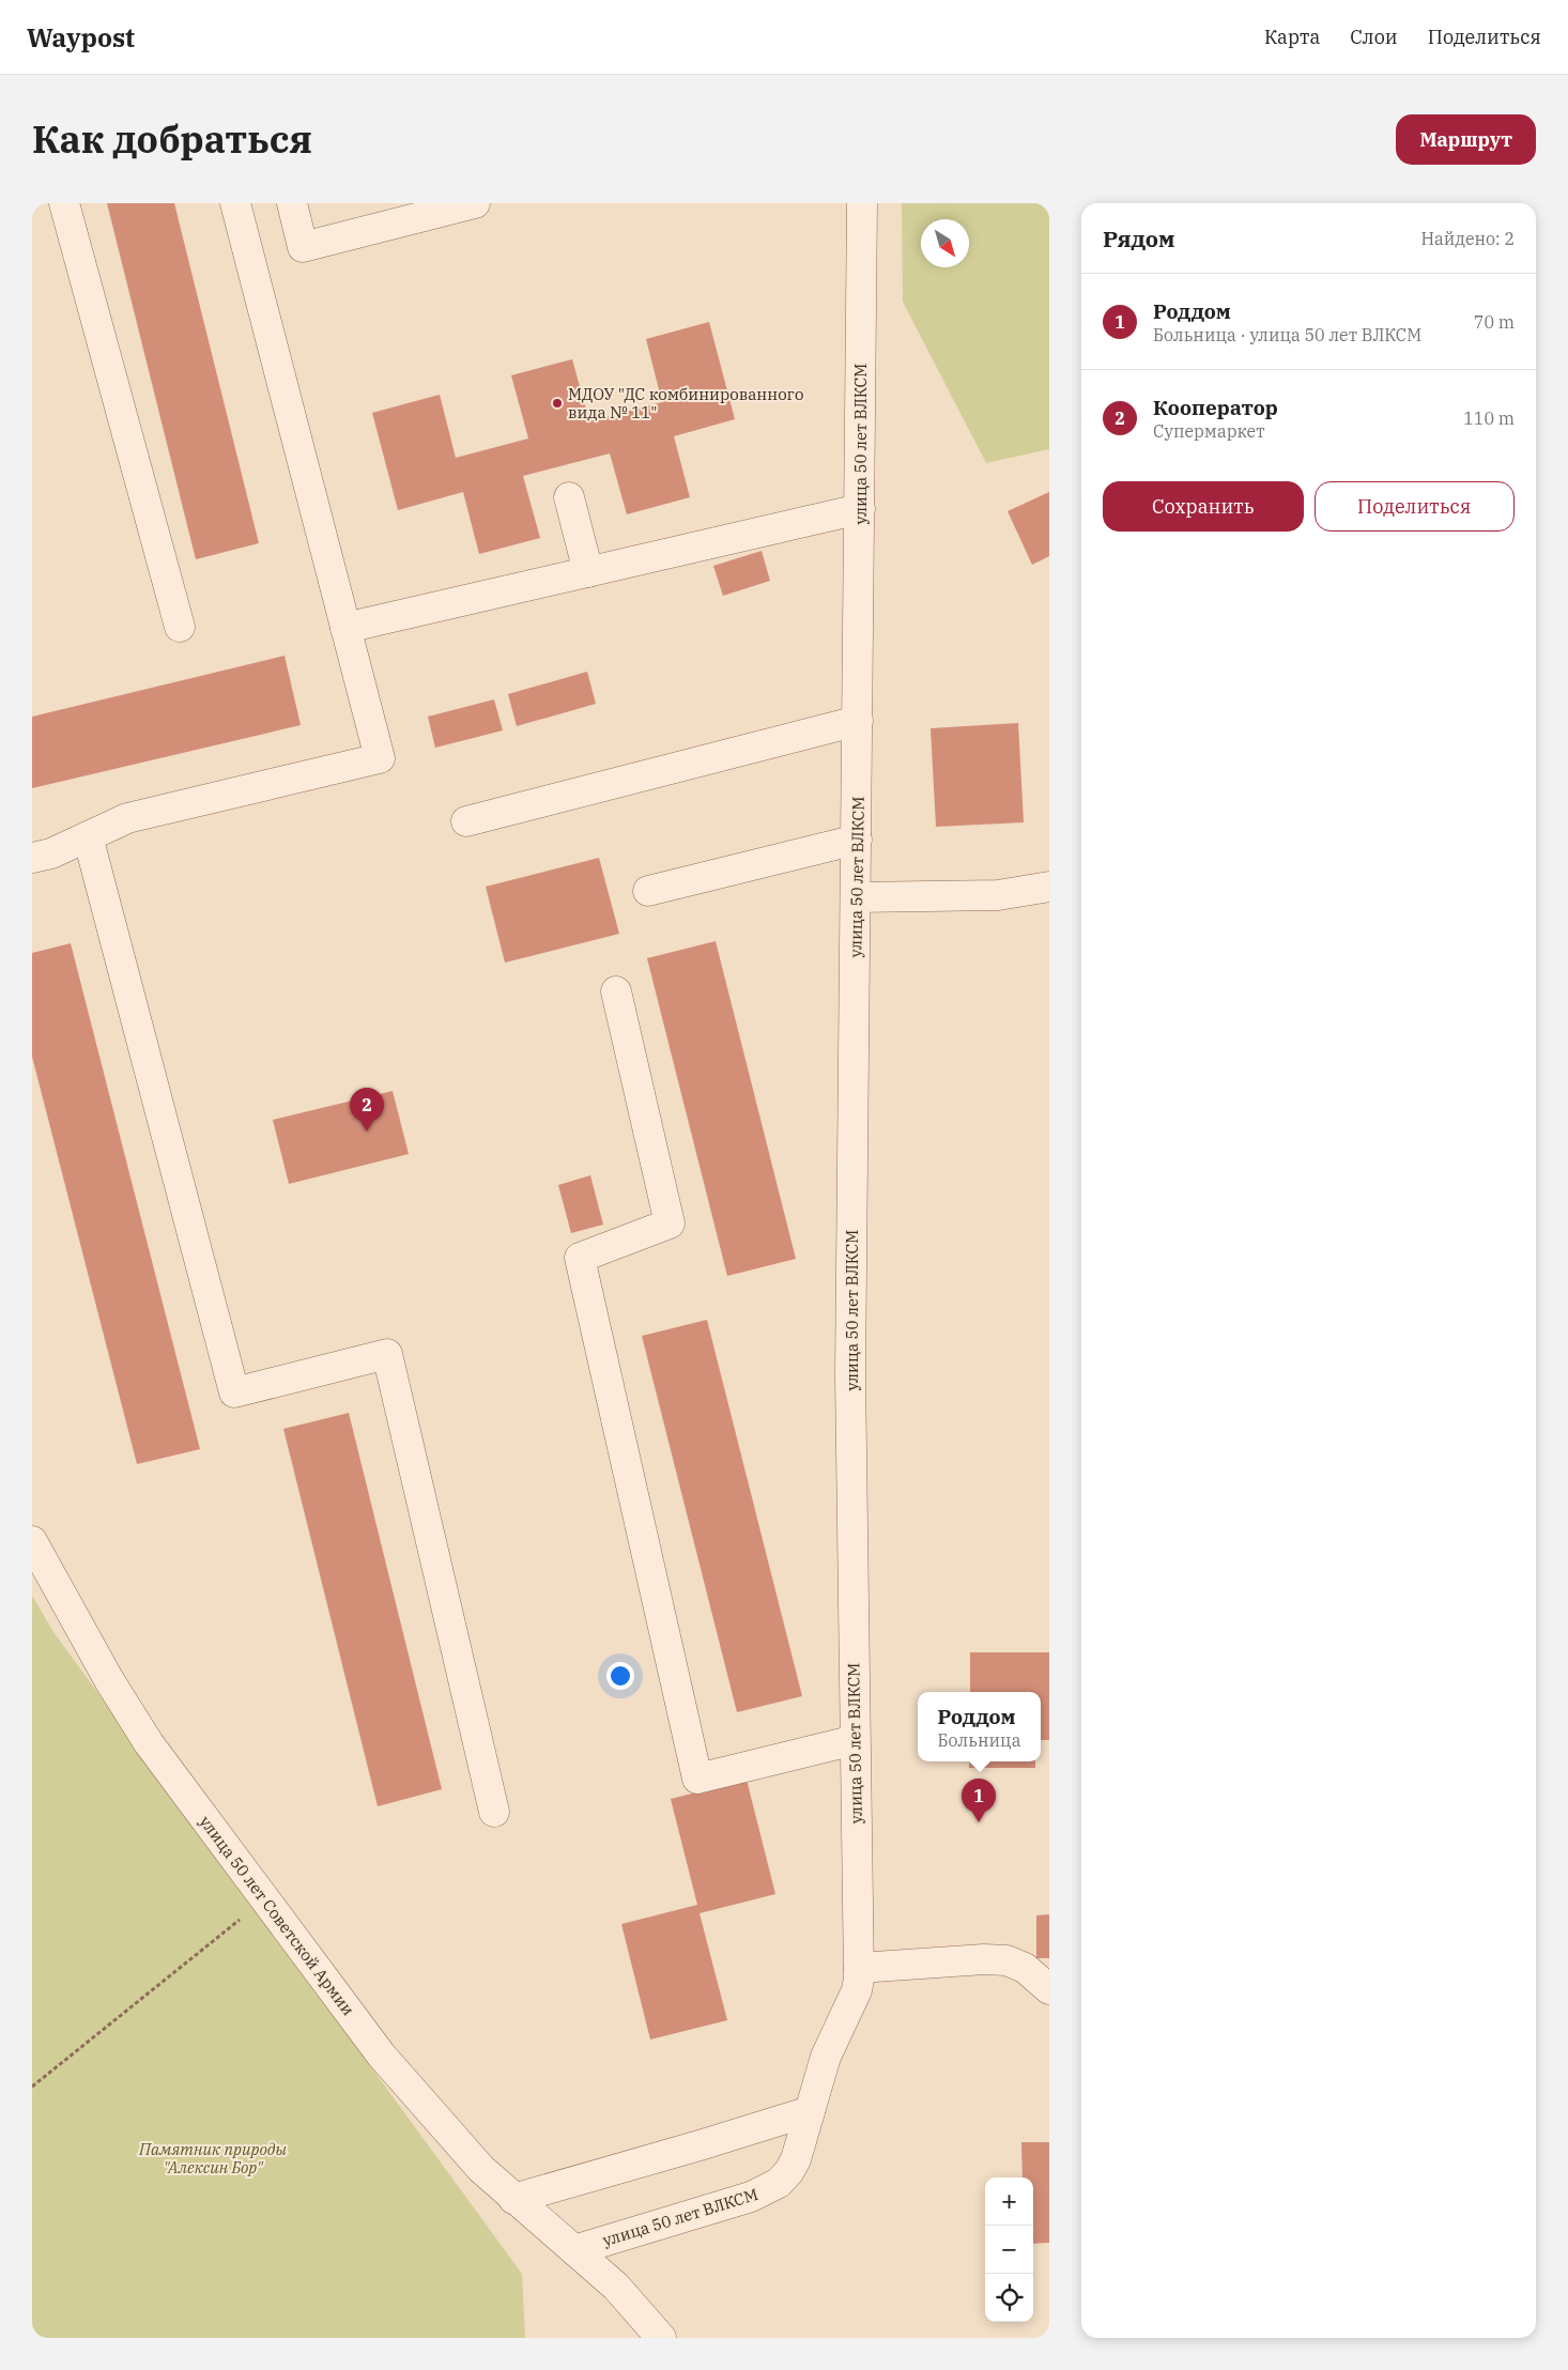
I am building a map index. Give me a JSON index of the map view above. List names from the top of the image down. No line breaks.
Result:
{"streets":{"street":["улица 50 лет ВЛКСМ","улица 50 лет Советской Армии"]},"crossings":[["улица 50 лет ВЛКСМ","улица 50 лет Советской Армии"]],"parks":["Памятник природы \"Алексин Бор\""],"places":["МДОУ \"ДС комбинированного вида № 11\""],"north":"bottom right","page":{"header":"Waypost","nav":["Карта","Слои","Поделиться"],"title":"Как добраться","buttons":["Маршрут",["Сохранить","Поделиться"]],"heading":["Рядом","Найдено: 2"],"list":[{"mark":"1","name":"Роддом","note":"Больница · улица 50 лет ВЛКСМ","value":"70 m"},{"mark":"2","name":"Кооператор","note":"Супермаркет","value":"110 m"}],"pins":["2","1"],"popup":["Роддом","Больница"],"map_buttons":["+","−"]}}
